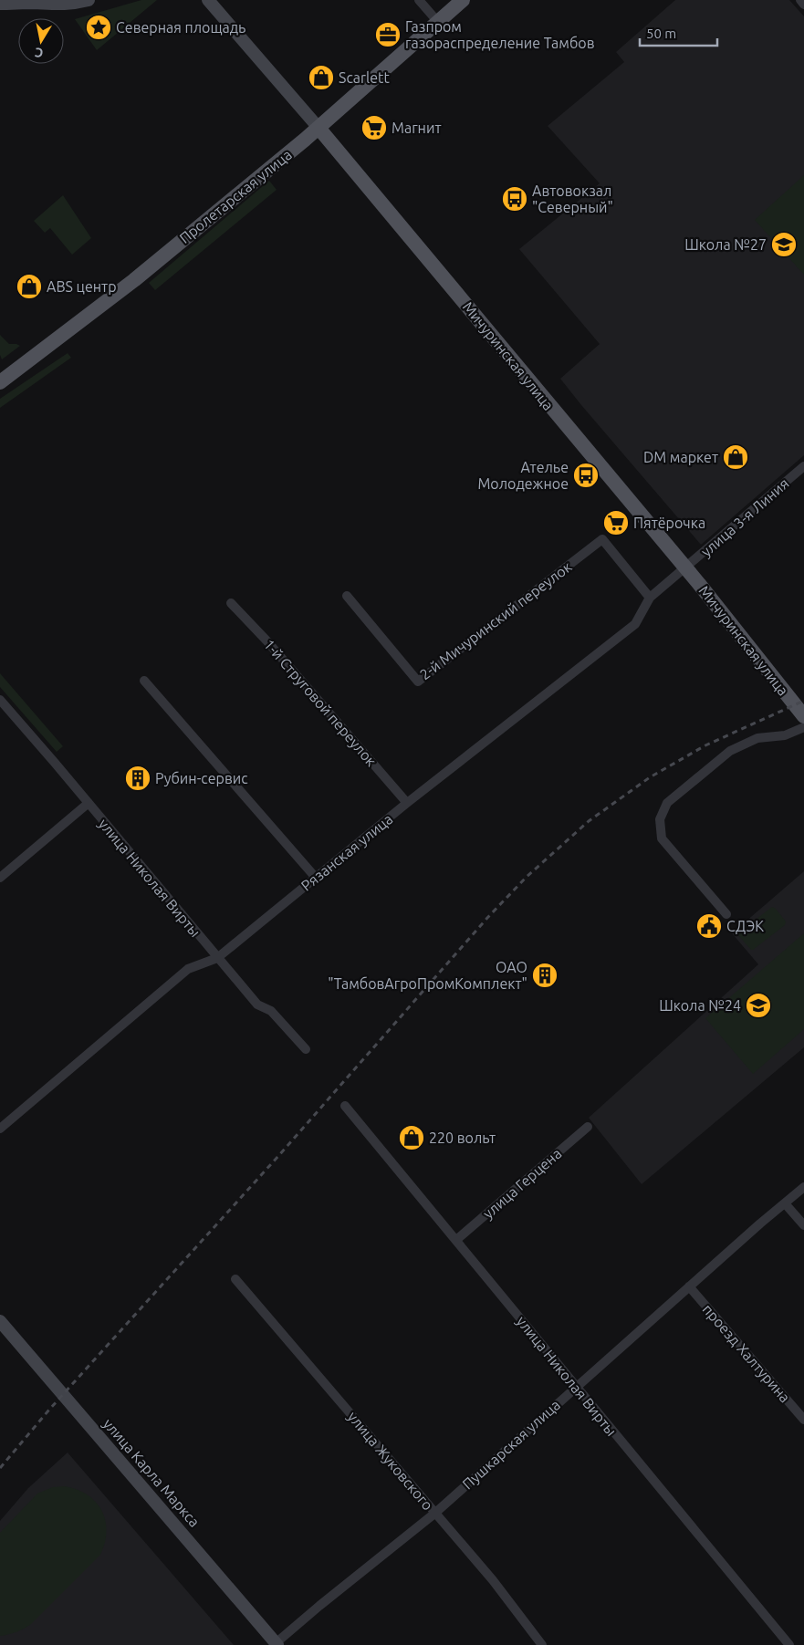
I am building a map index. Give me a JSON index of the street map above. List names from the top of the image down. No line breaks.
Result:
{"streets":{"main road":["Пролетарская улица","Мичуринская улица","улица Карла Маркса"],"street":["улица 3-я Линия","2-й Мичуринский переулок","1-й Струговой переулок","Рязанская улица","улица Николая Вирты","улица Герцена","проезд Халтурина","Пушкарская улица","улица Жуковского"]},"crossings":[["Пролетарская улица","Мичуринская улица"],["Мичуринская улица","улица 3-я Линия"],["Мичуринская улица","Рязанская улица"],["улица 3-я Линия","Рязанская улица"],["2-й Мичуринский переулок","Рязанская улица"],["1-й Струговой переулок","Рязанская улица"],["Рязанская улица","улица Николая Вирты"],["улица Николая Вирты","улица Герцена"],["улица Николая Вирты","Пушкарская улица"],["проезд Халтурина","Пушкарская улица"],["Пушкарская улица","улица Жуковского"],["Пушкарская улица","улица Карла Маркса"]],"places":{"place":["Северная площадь"],"office":["Газпром газораспределение Тамбов"],"shop":["Scarlett","ABS центр","DM маркет","220 вольт"],"supermarket":["Магнит","Пятёрочка"],"bus stop":["Автовокзал \"Северный\"","Ателье Молодежное"],"school or university":["Школа №27","Школа №24"],"building":["Рубин-сервис","ОАО \"ТамбовАгроПромКомплект\""],"public building":["СДЭК"]},"scale_bar":"50 m","north":"bottom"}
